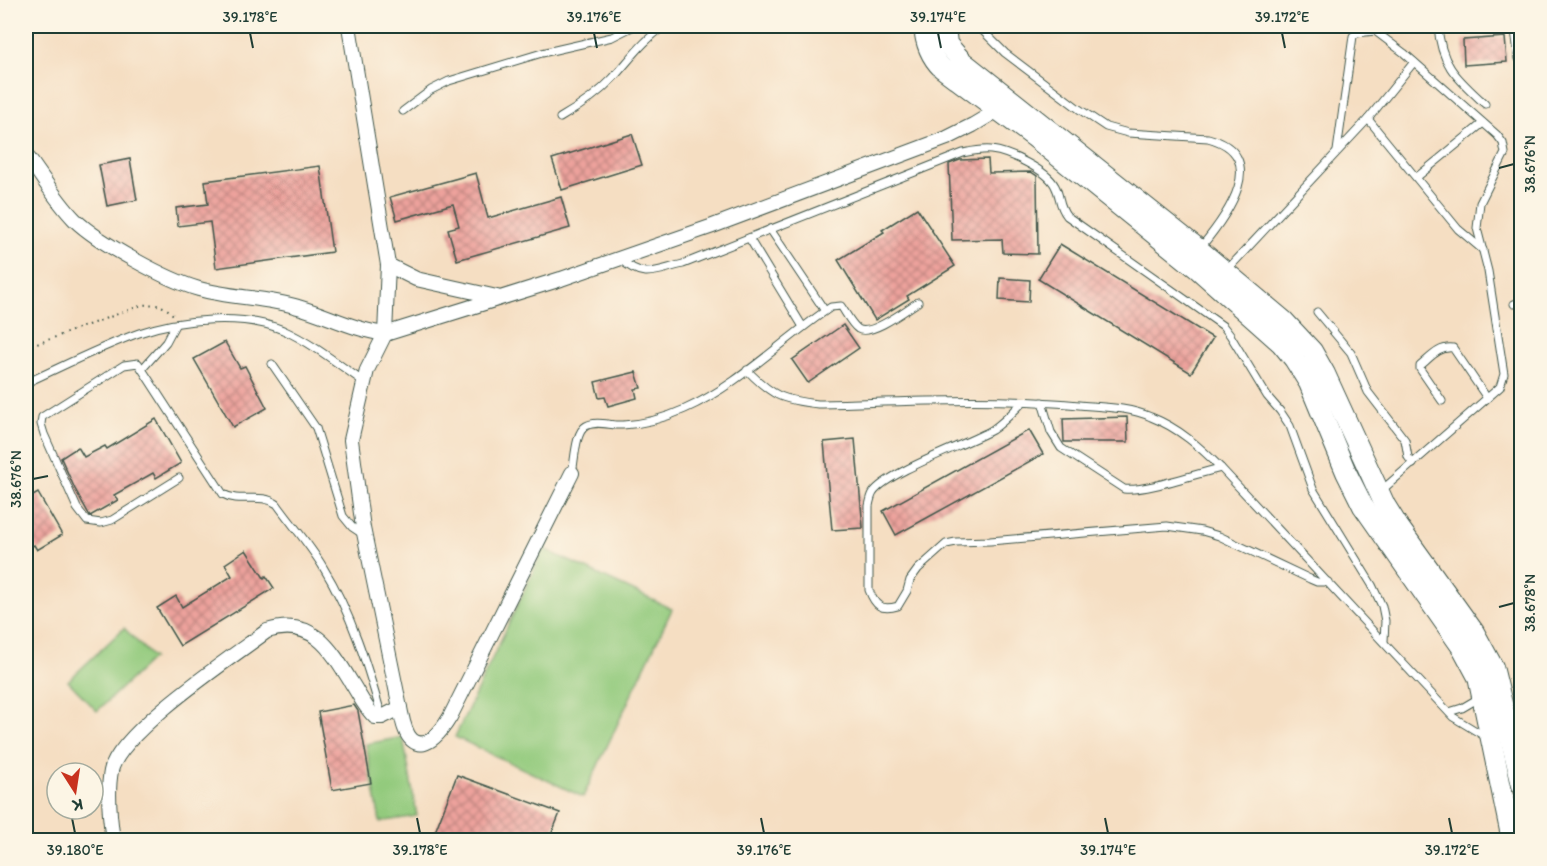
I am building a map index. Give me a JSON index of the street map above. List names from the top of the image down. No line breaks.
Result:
{"north":"bottom","coordinates":["39.178°E","39.176°E","39.174°E","39.172°E","38.676°N","38.678°N","39.180°E"]}
